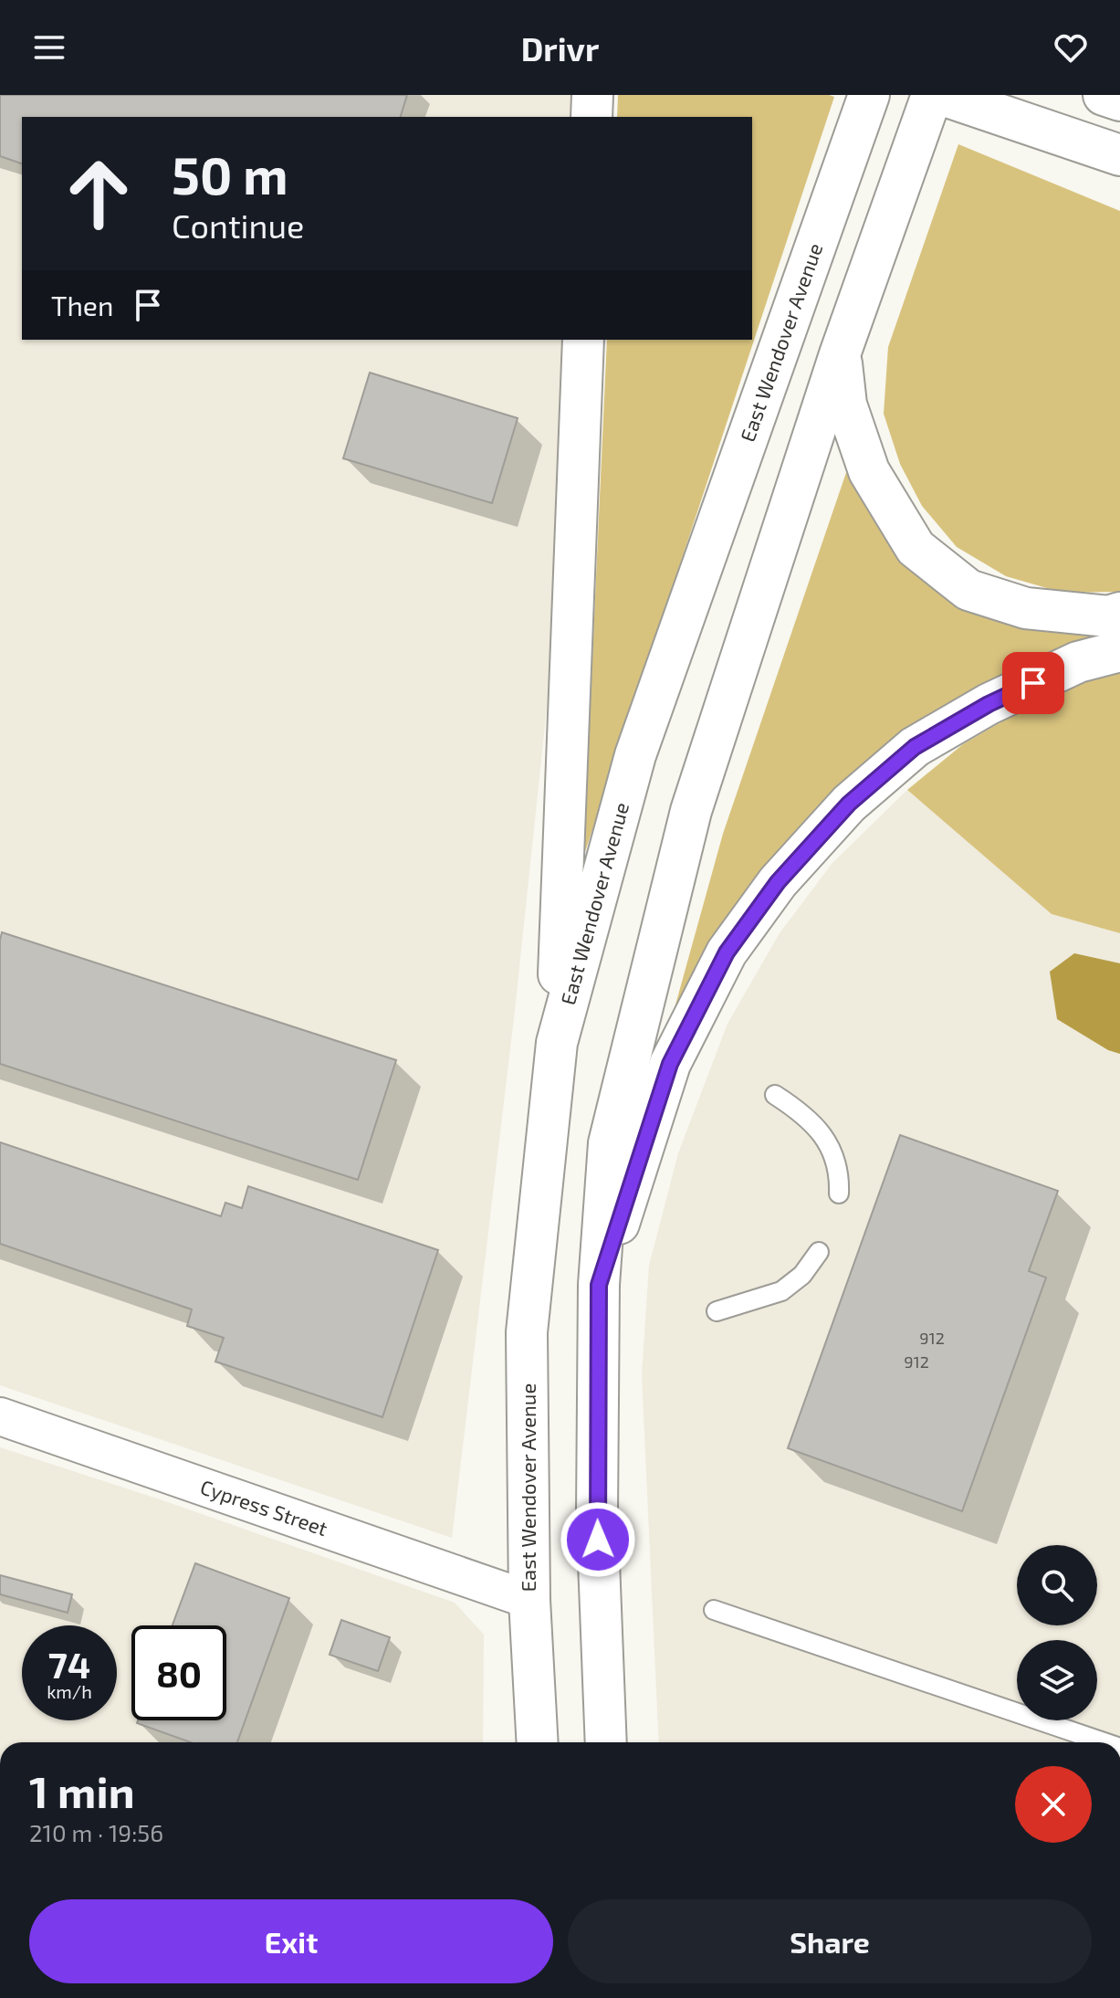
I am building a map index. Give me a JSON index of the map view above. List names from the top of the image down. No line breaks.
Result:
{"streets":{"main road":["East Wendover Avenue"],"street":["Cypress Street"]},"crossings":[["East Wendover Avenue","Cypress Street"]],"house_numbers":["912","912"],"page":{"header":"Drivr","turn":["50 m","Continue"],"then":"Then","speed":"74 km/h","limit":"80","heading":["1 min","210 m · 19:56"],"buttons":["Exit","Share"]}}
